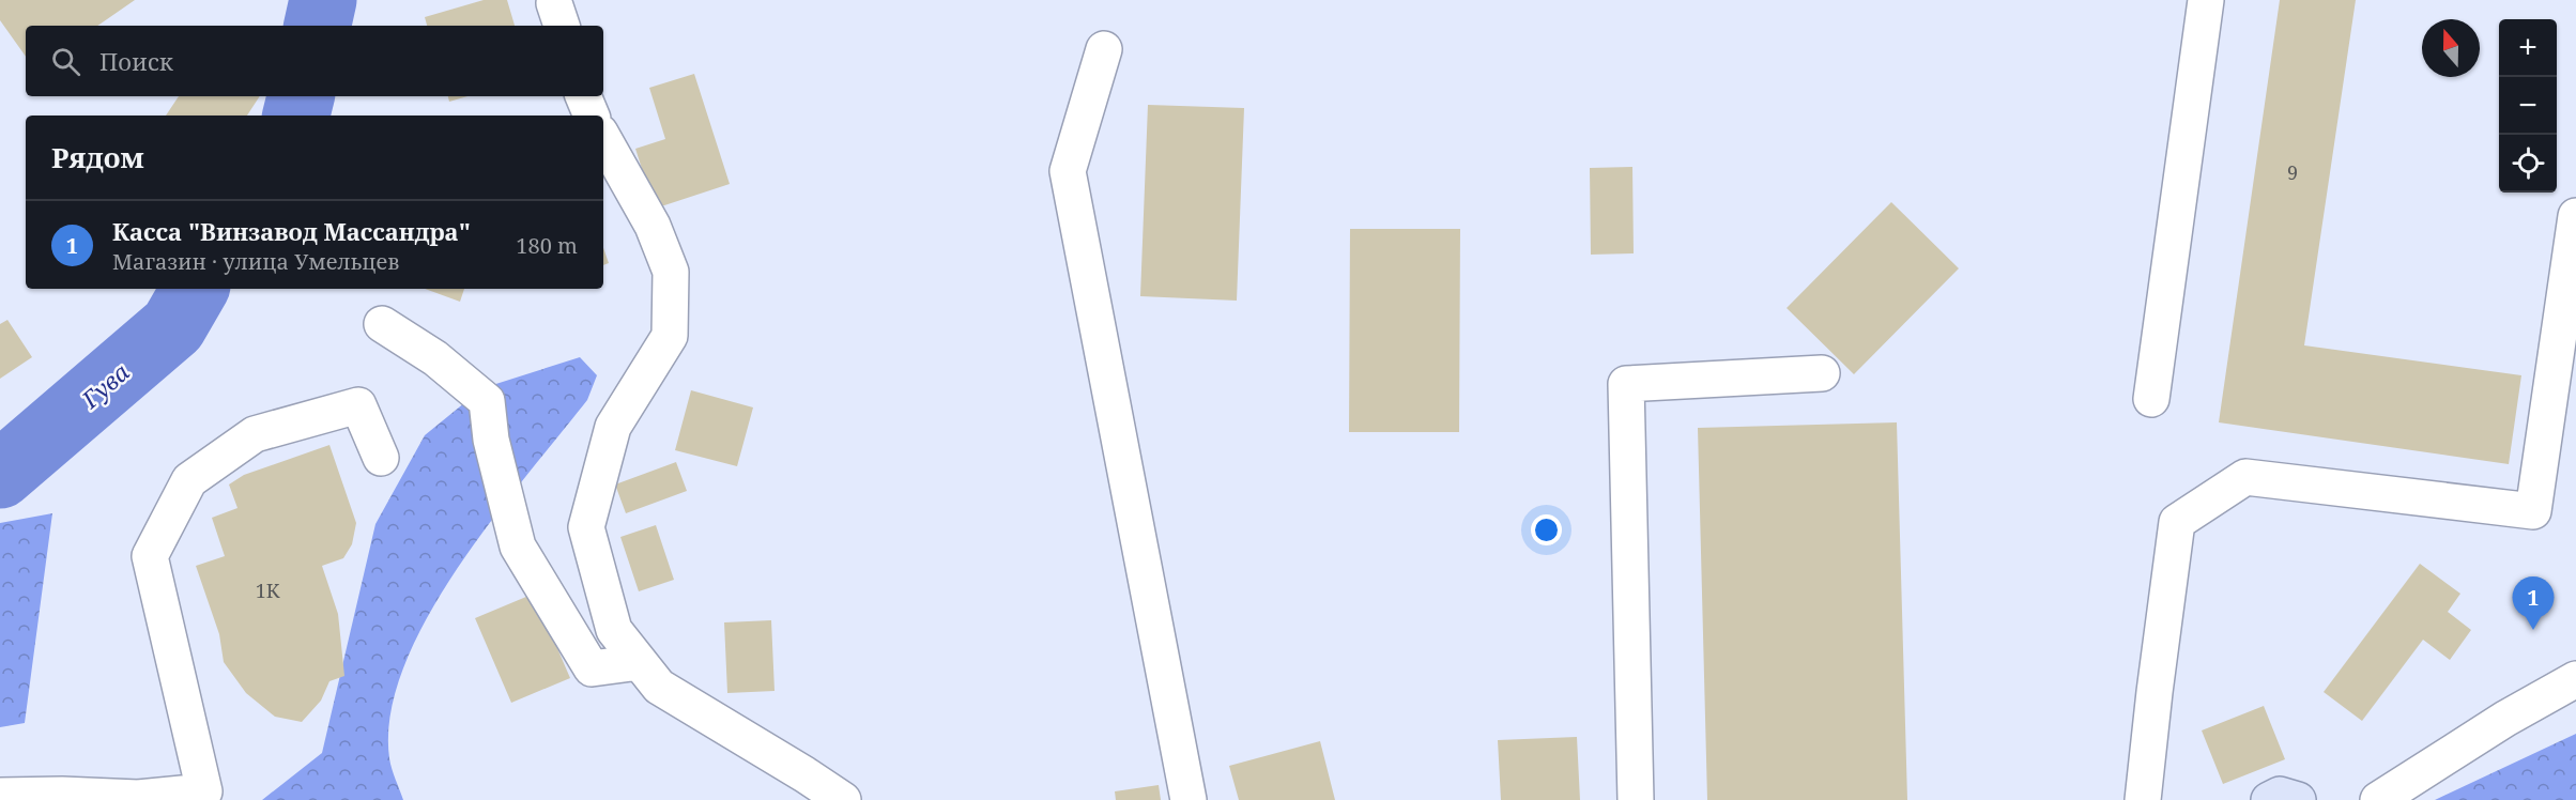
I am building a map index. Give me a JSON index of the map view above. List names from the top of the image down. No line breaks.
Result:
{"water":["Гува"],"house_numbers":["9","1К"],"north":"top","page":{"map_buttons":["+","−"],"search":"Поиск","heading":"Рядом","list":[{"mark":"1","name":"Касса \"Винзавод Массандра\"","note":"Магазин · улица Умельцев","value":"180 m"}],"pins":"1"}}
